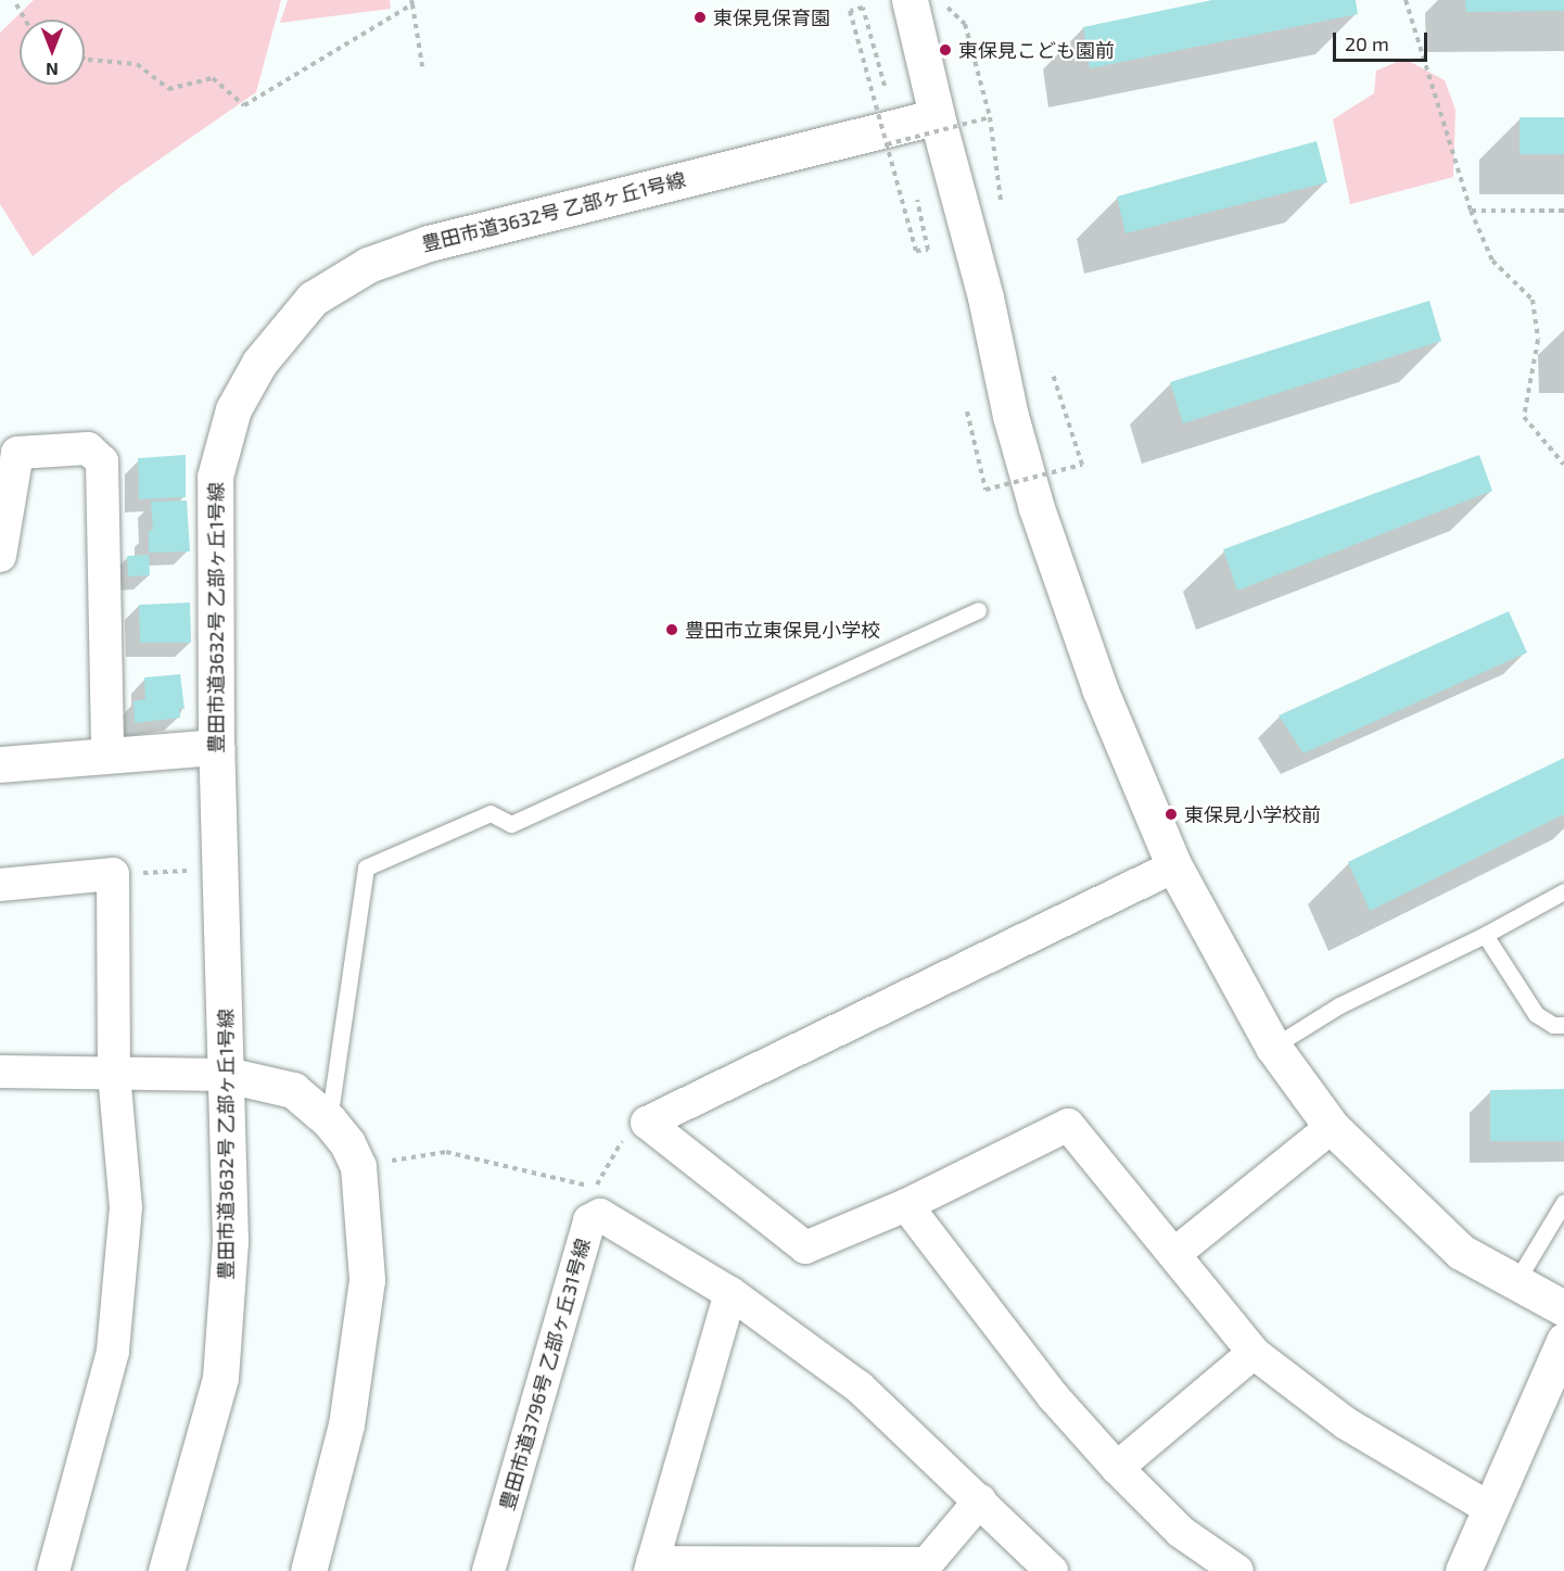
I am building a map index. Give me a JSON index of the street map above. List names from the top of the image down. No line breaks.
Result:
{"streets":{"street":["豊田市道3632号 乙部ヶ丘1号線","豊田市道3796号 乙部ヶ丘31号線"]},"places":["東保見保育園","東保見こども園前","豊田市立東保見小学校","東保見小学校前"],"scale_bar":"20 m","north":"bottom"}
